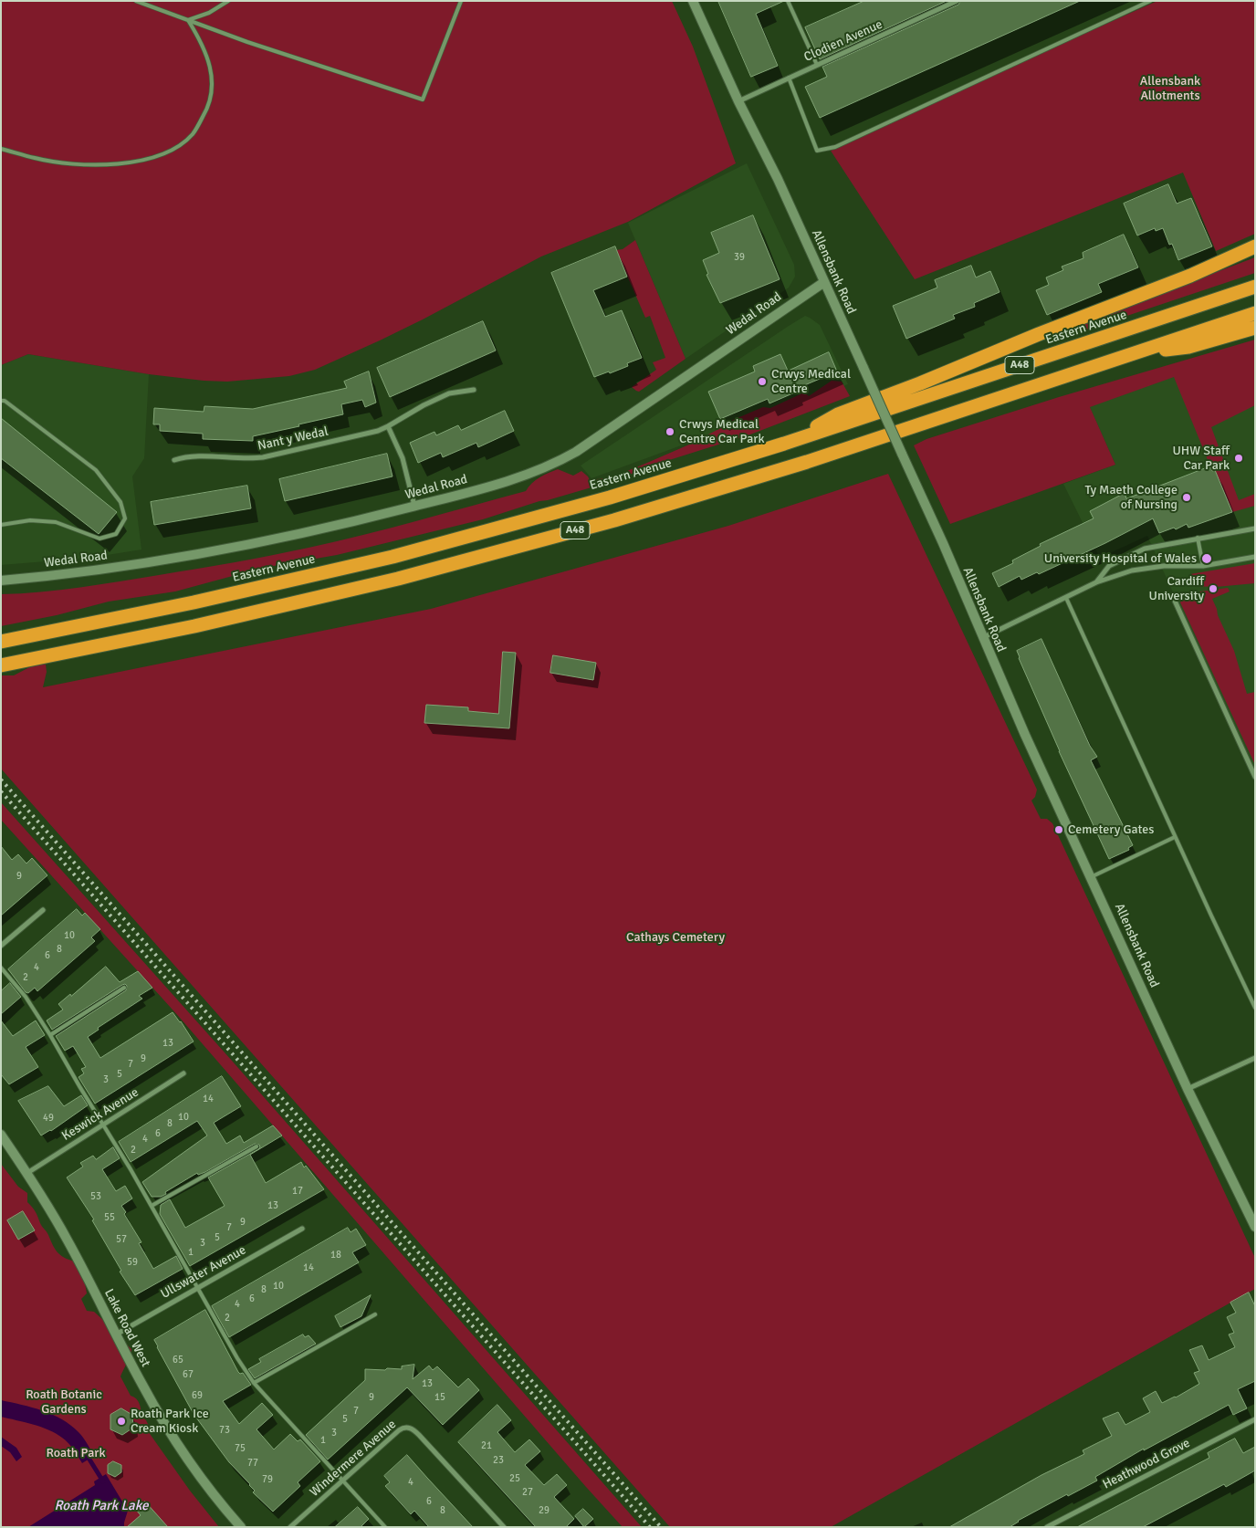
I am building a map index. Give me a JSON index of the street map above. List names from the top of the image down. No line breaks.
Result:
{"streets":{"highway":["Eastern Avenue","A48"],"street":["Clodien Avenue","Allensbank Road","Wedal Road","Nant y Wedal","Keswick Avenue","Ullswater Avenue","Lake Road West","Windermere Avenue","Heathwood Grove"]},"crossings":[["Clodien Avenue","Allensbank Road"],["Allensbank Road","Wedal Road"],["Keswick Avenue","Lake Road West"],["Ullswater Avenue","Lake Road West"]],"water":["Roath Park Lake"],"parks":["Allensbank Allotments","Cathays Cemetery","Roath Botanic Gardens","Roath Park"],"places":["Crwys Medical Centre","Crwys Medical Centre Car Park","UHW Staff Car Park","Ty Maeth College of Nursing","University Hospital of Wales","Cardiff University","Cemetery Gates","Roath Park Ice Cream Kiosk"],"house_numbers":["39","9","10","8","6","4","2","13","9","7","5","3","14","10","49","8","6","4","2","17","53","13","55","9","7","5","57","3","1","18","59","14","10","8","6","4","2","65","67","13","69","9","15","7","5","73","3","1","21","75","23","77","25","79","4","27","6","8","29"]}
